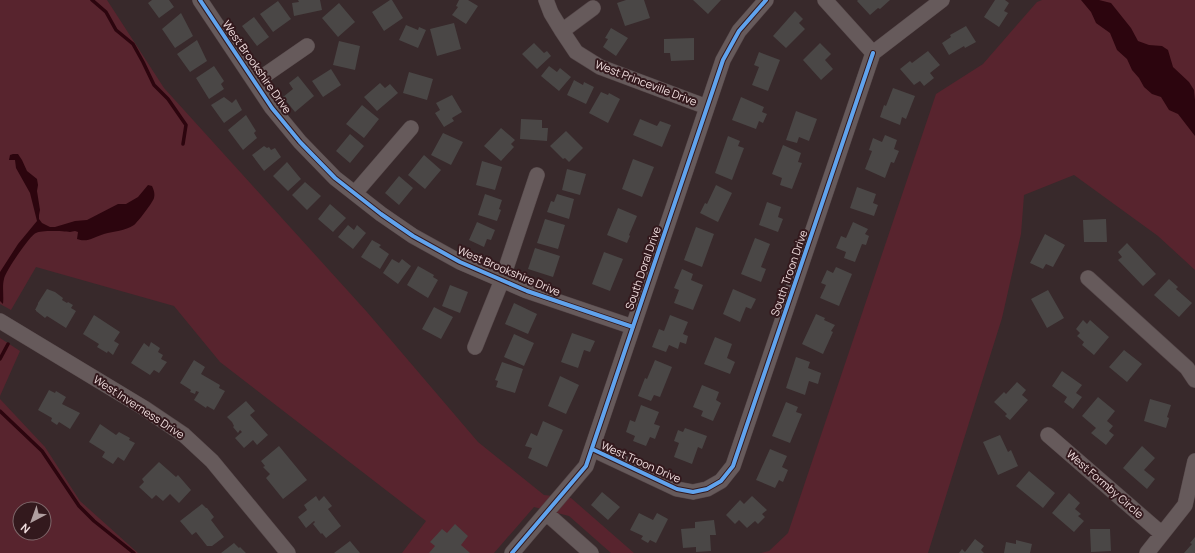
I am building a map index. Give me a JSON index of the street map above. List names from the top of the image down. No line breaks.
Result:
{"streets":{"street":["West Brookshire Drive","West Princeville Drive","South Doral Drive","South Troon Drive","West Inverness Drive","West Troon Drive","West Formby Circle"]},"crossings":[["West Brookshire Drive","South Doral Drive"],["West Princeville Drive","South Doral Drive"],["South Doral Drive","West Troon Drive"],["South Troon Drive","West Troon Drive"]],"north":"bottom left"}
